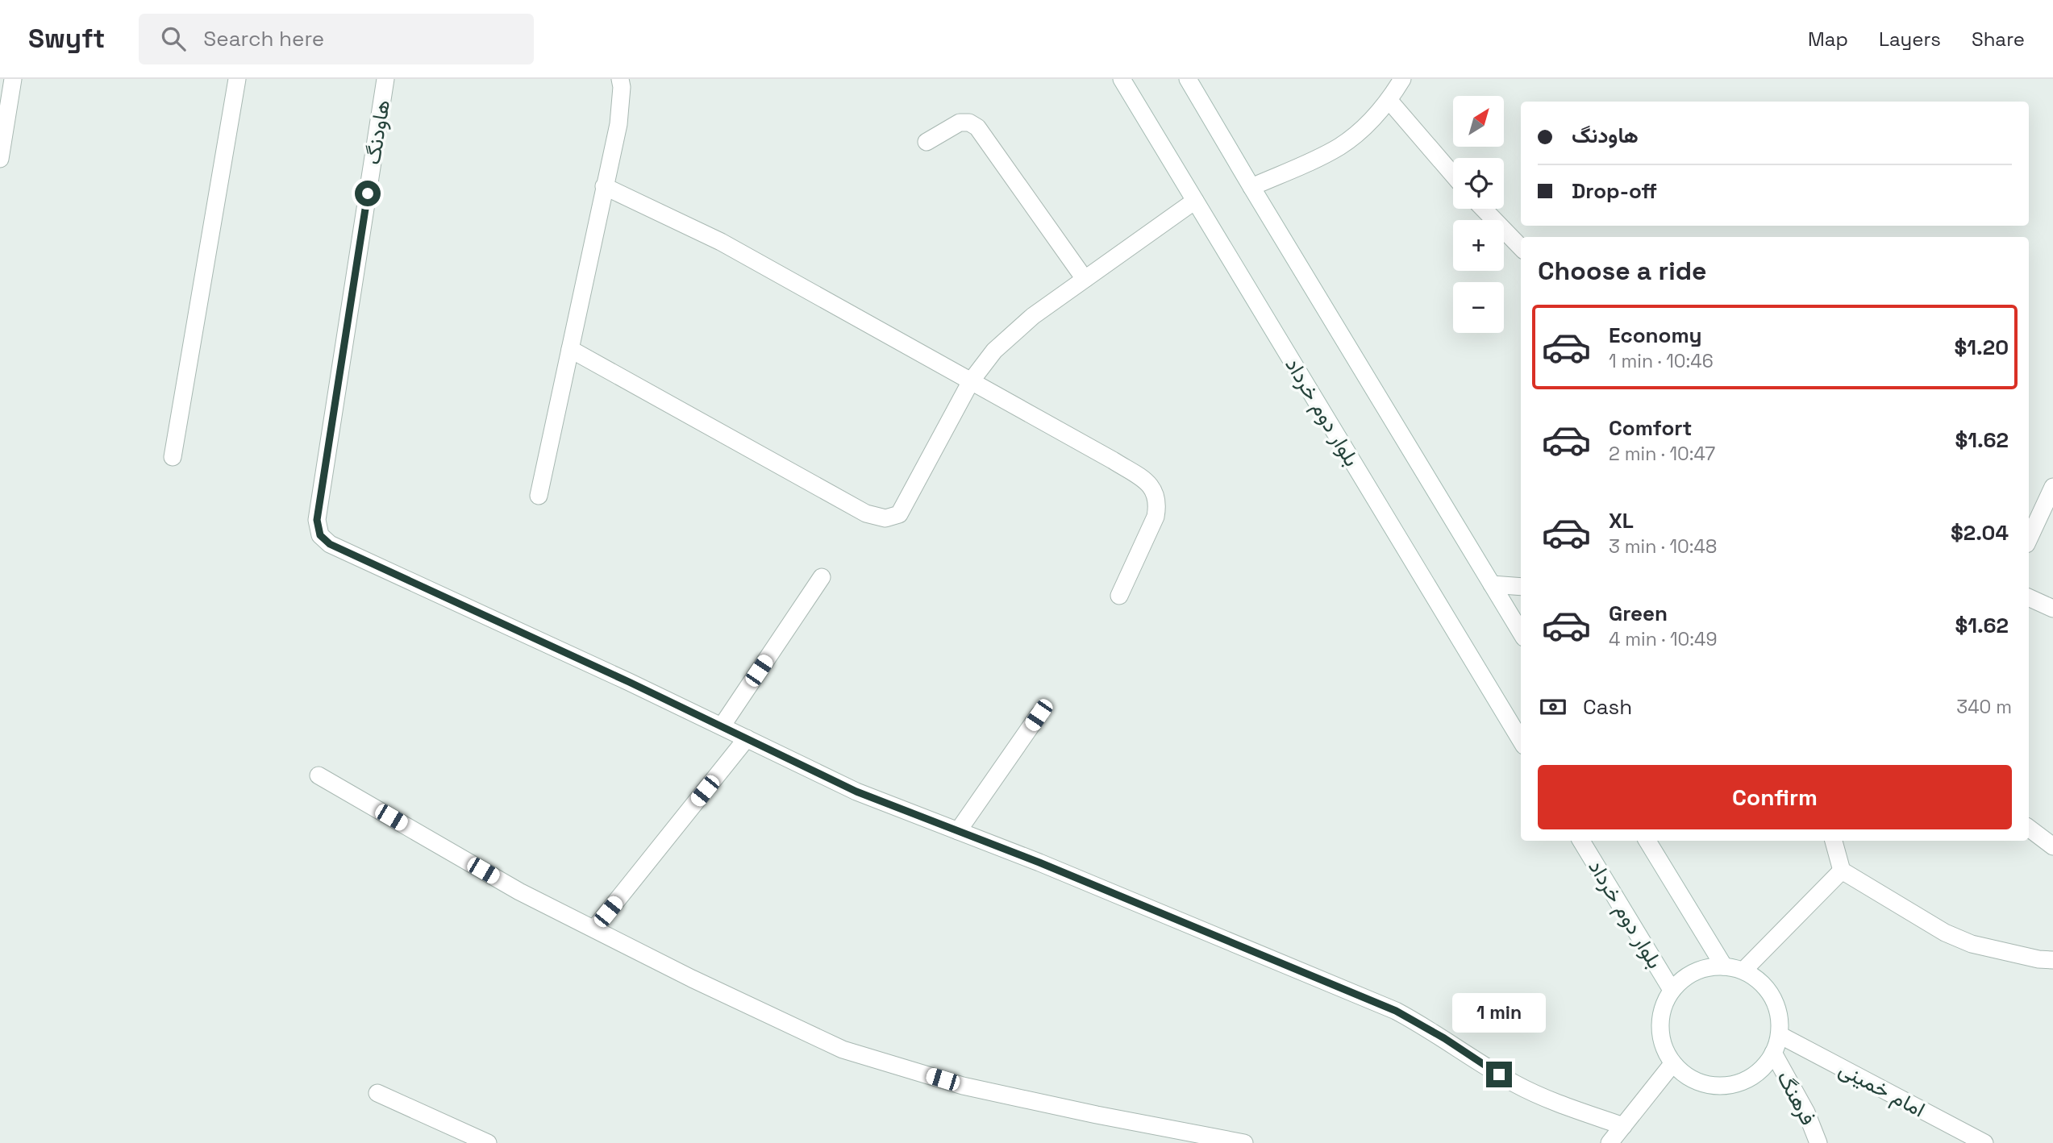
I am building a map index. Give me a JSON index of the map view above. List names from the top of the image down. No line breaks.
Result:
{"streets":{"street":["هاودنگ","بلوار دوم خرداد","امام خمینی","فرهنگ"]},"crossings":[["بلوار دوم خرداد","امام خمینی"],["بلوار دوم خرداد","فرهنگ"],["امام خمینی","فرهنگ"]],"north":"top right","page":{"header":"Swyft","search":"Search here","nav":["Map","Layers","Share"],"map_buttons":["+","−"],"banner":["هاودنگ","Drop-off"],"heading":"Choose a ride","list":[{"name":"Economy","note":"1 min · 10:46","value":"$1.20"},{"name":"Comfort","note":"2 min · 10:47","value":"$1.62"},{"name":"XL","note":"3 min · 10:48","value":"$2.04"},{"name":"Green","note":"4 min · 10:49","value":"$1.62"}],"pay":["Cash","340 m"],"buttons":"Confirm","bubble":"1 min"}}
